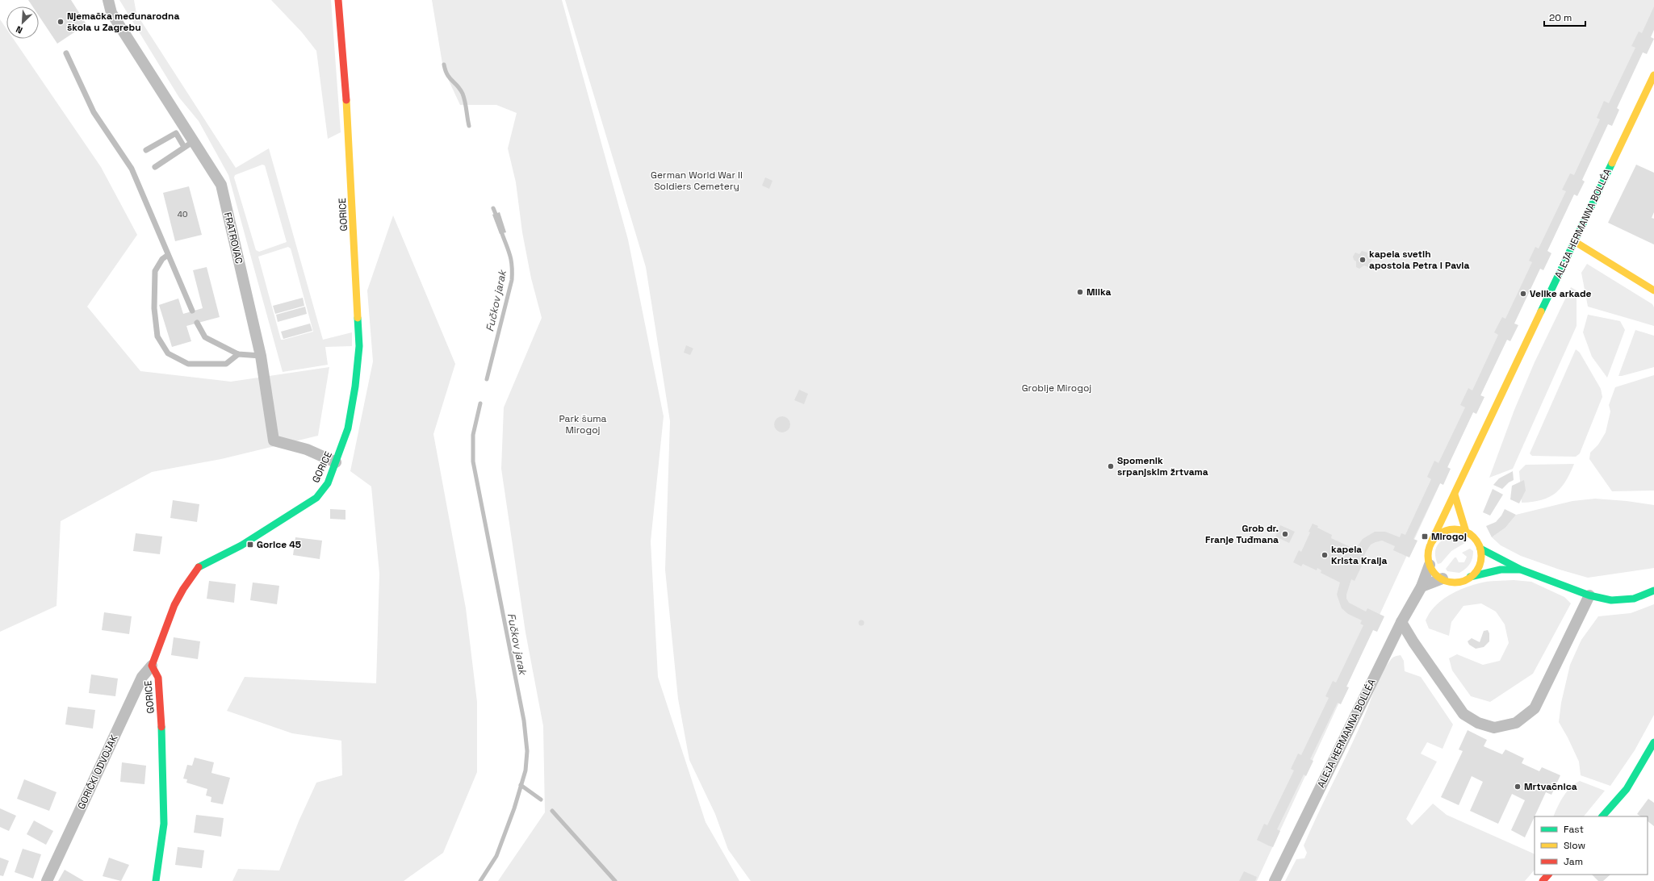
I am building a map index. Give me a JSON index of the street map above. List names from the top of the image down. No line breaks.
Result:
{"streets":{"main road":["GORICE","ALEJA HERMANNA BOLLÉA"],"street":["FRATROVAC","GORIČKI ODVOJAK"]},"crossings":[["GORICE","FRATROVAC"],["GORICE","GORIČKI ODVOJAK"]],"water":["Fučkov jarak"],"parks":["German World War II Soldiers Cemetery","Groblje Mirogoj","Park šuma Mirogoj"],"places":{"other":["Njemačka međunarodna škola u Zagrebu","kapela svetih apostola Petra i Pavla","Milka","Velike arkade","Spomenik srpanjskim žrtvama","Grob dr. Franje Tuđmana","kapela Krista Kralja","Mrtvačnica"],"transit":["Mirogoj","Gorice 45"]},"house_numbers":["40"],"legend":["Fast","Slow","Jam"],"scale_bar":"20 m","north":"bottom left"}
